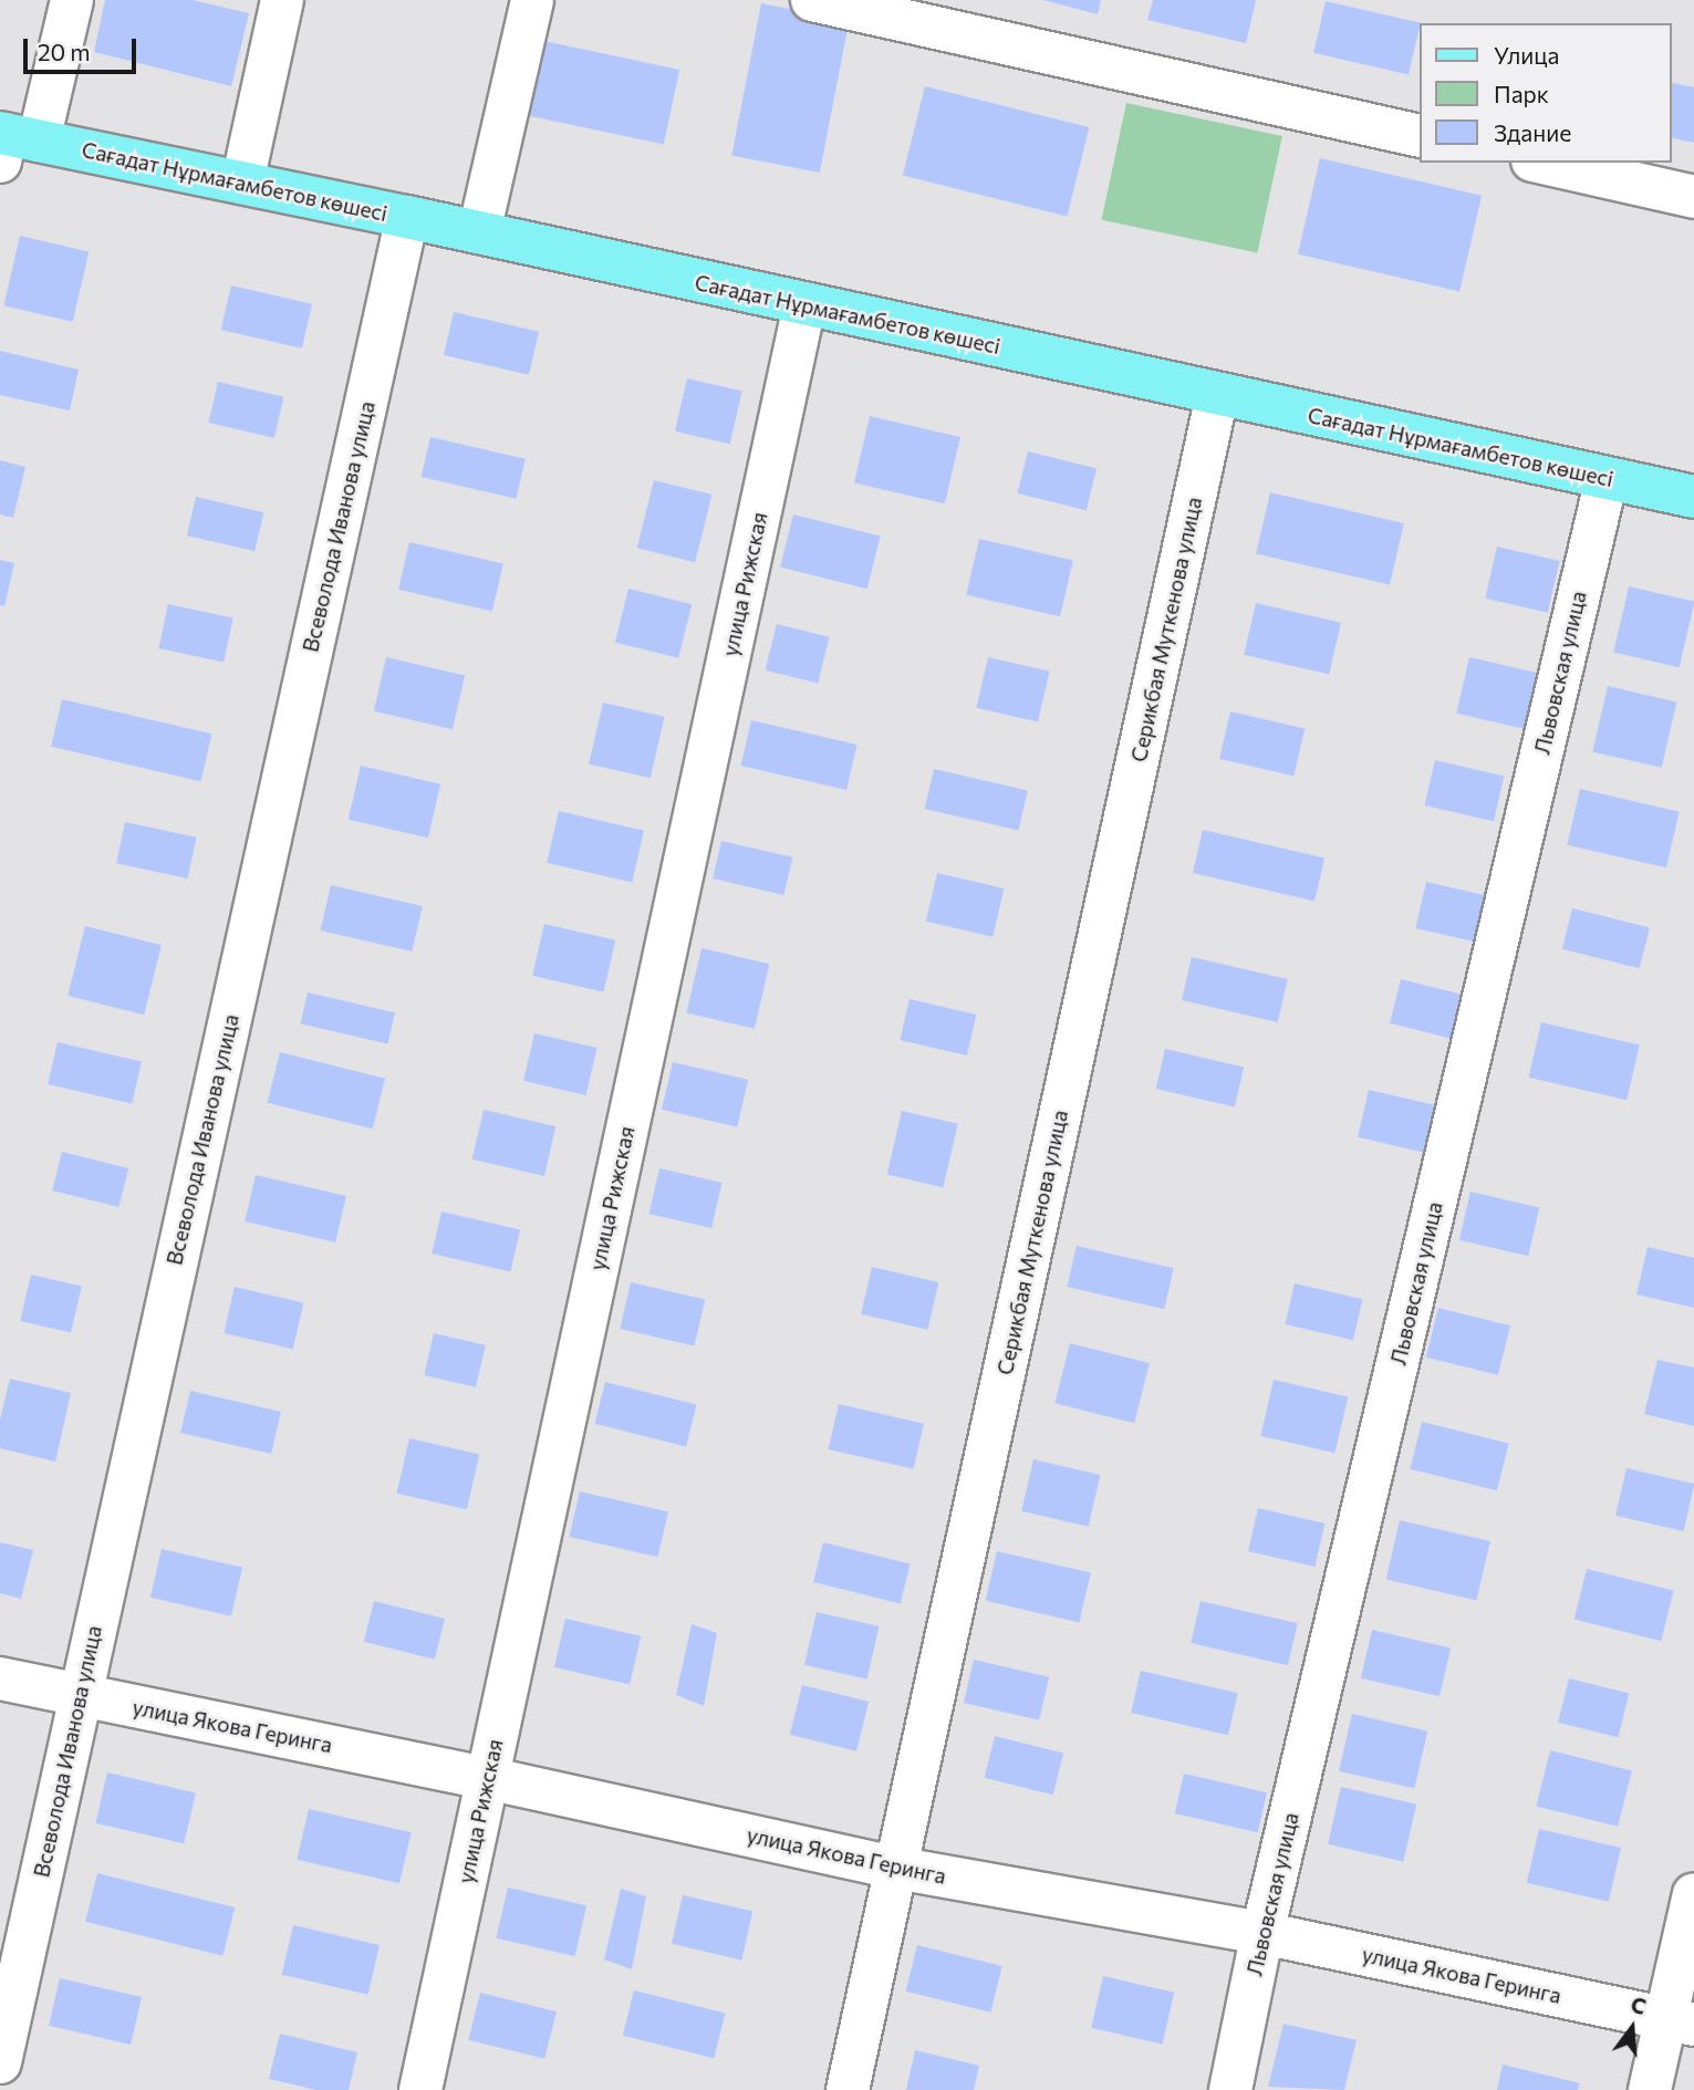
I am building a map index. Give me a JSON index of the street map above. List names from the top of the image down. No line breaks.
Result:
{"streets":{"main road":["Сағадат Нұрмағамбетов көшесі"],"street":["Всеволода Иванова улица","улица Рижская","Серикбая Муткенова улица","Львовская улица","улица Якова Геринга"]},"crossings":[["Сағадат Нұрмағамбетов көшесі","Всеволода Иванова улица"],["Сағадат Нұрмағамбетов көшесі","улица Рижская"],["Сағадат Нұрмағамбетов көшесі","Серикбая Муткенова улица"],["Сағадат Нұрмағамбетов көшесі","Львовская улица"],["Всеволода Иванова улица","улица Якова Геринга"],["улица Рижская","улица Якова Геринга"],["Серикбая Муткенова улица","улица Якова Геринга"],["Львовская улица","улица Якова Геринга"]],"legend":["Улица","Парк","Здание"],"scale_bar":"20 m","north":"top"}
